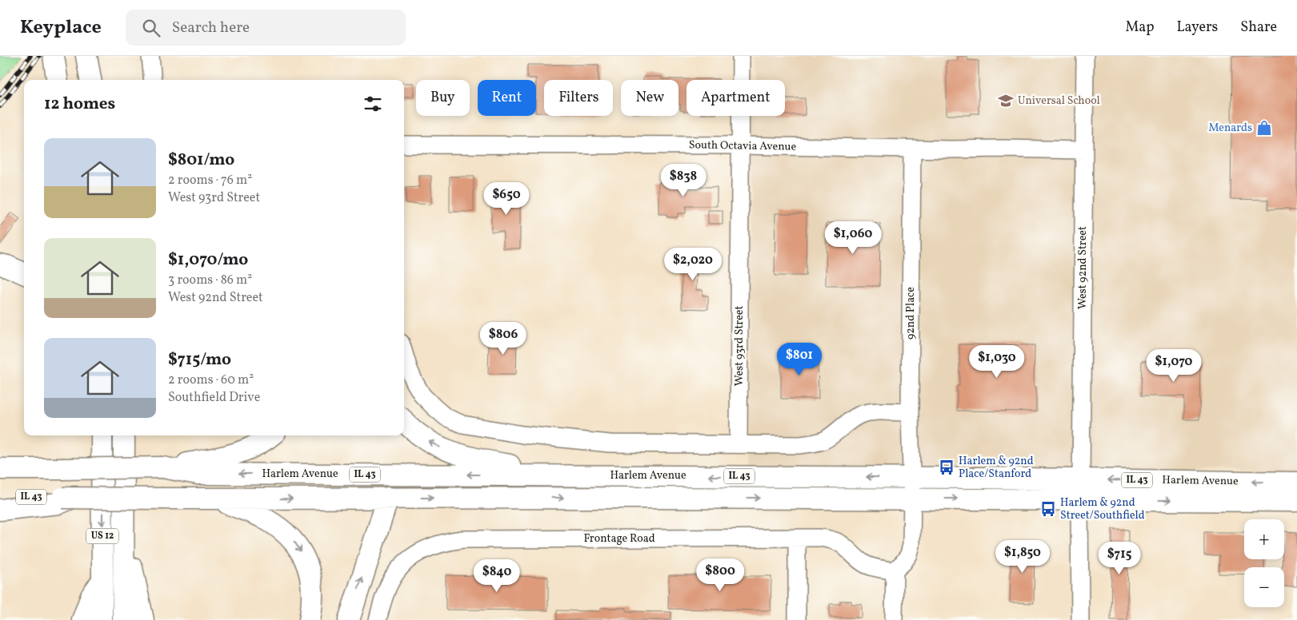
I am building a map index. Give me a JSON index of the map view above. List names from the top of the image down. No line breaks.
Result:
{"streets":{"main road":["Harlem Avenue","IL 43","US 12"],"street":["South Octavia Avenue","West 92nd Street","92nd Place","West 93rd Street","Frontage Road"]},"crossings":[["South Octavia Avenue","West 92nd Street"],["South Octavia Avenue","92nd Place"],["South Octavia Avenue","West 93rd Street"],["West 92nd Street","Harlem Avenue"],["92nd Place","Harlem Avenue"],["92nd Place","Frontage Road"]],"places":{"school or university":["Universal School"],"shop":["Menards"],"bus stop":["Harlem & 92nd Place/Stanford","Harlem & 92nd Street/Southfield"]},"page":{"header":"Keyplace","search":"Search here","nav":["Map","Layers","Share"],"chip":["Buy","Rent","Filters","New","Apartment"],"heading":"12 homes","list":[{"name":"$801/mo","note":"2 rooms · 76 m² · West 93rd Street"},{"name":"$1,070/mo","note":"3 rooms · 86 m² · West 92nd Street"},{"name":"$715/mo","note":"2 rooms · 60 m² · Southfield Drive"}],"price":["$838","$650","$1,060","$2,020","$806","$801","$1,030","$1,070","$1,850","$715","$800","$840"],"map_buttons":["+","−"]}}
